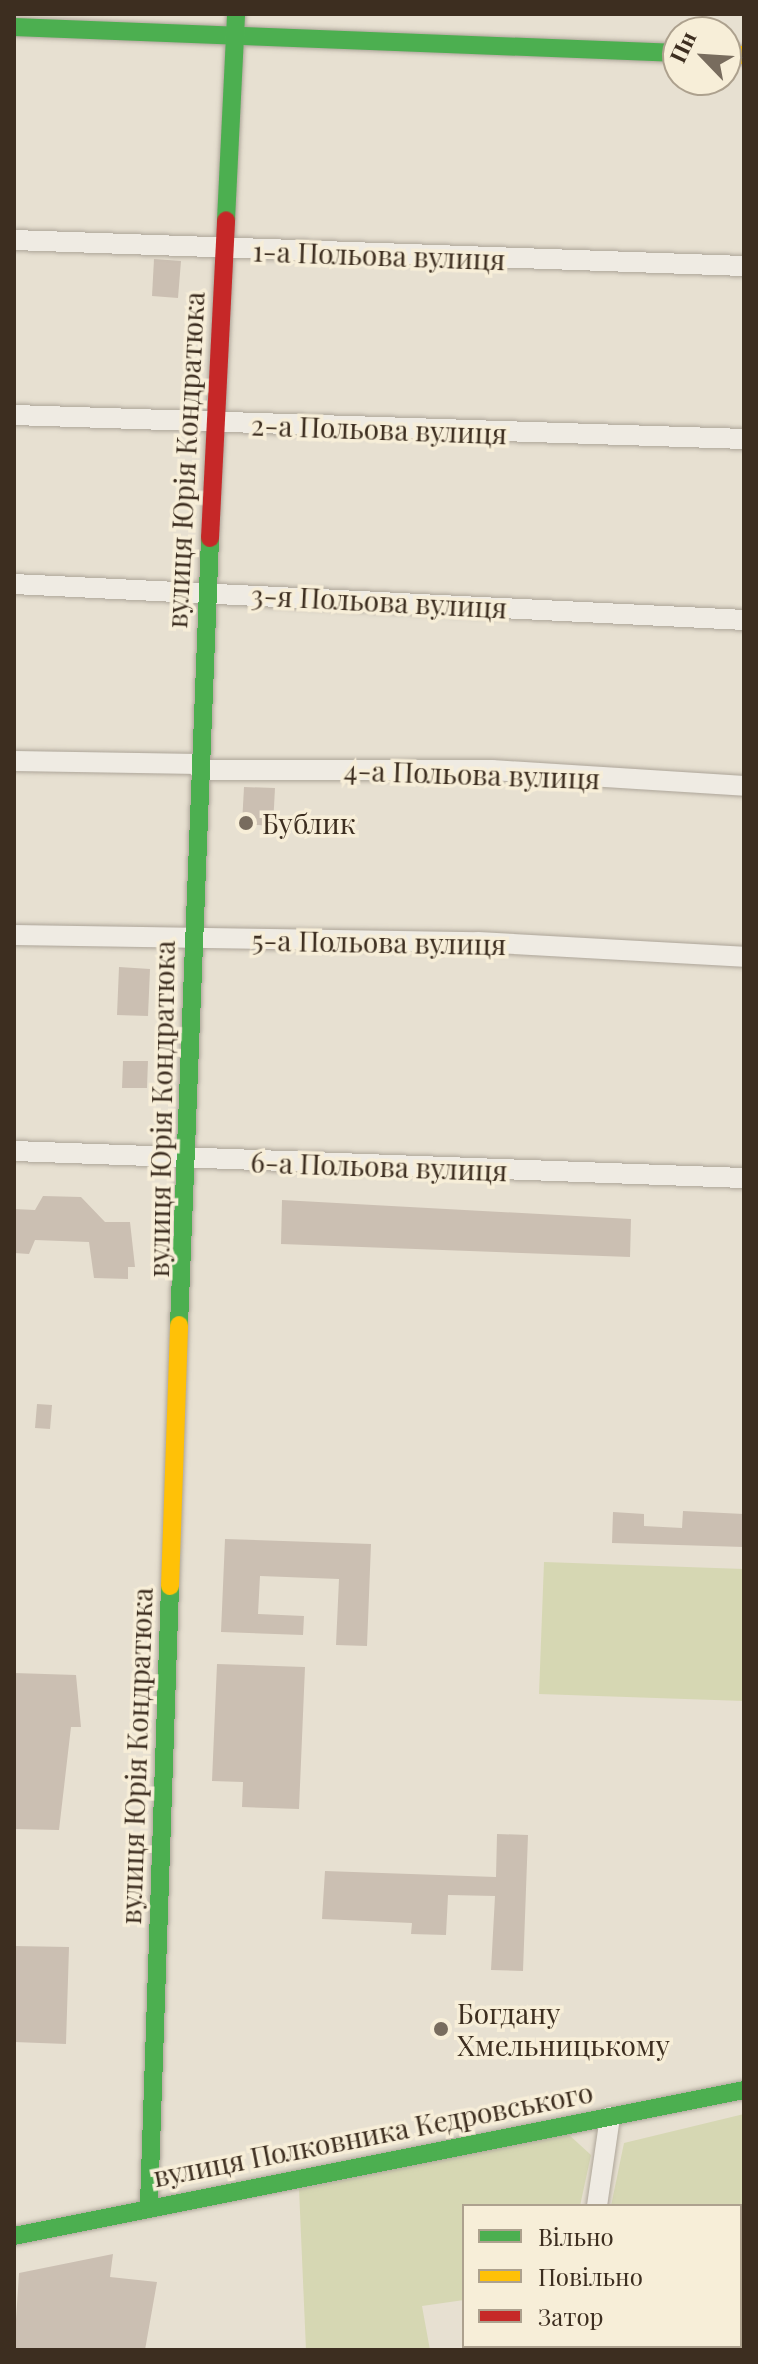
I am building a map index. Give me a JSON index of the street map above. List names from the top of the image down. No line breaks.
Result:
{"streets":{"street":["1-а Польова вулиця","2-а Польова вулиця","вулиця Юрія Кондратюка","3-я Польова вулиця","4-а Польова вулиця","5-а Польова вулиця","6-а Польова вулиця","вулиця Полковника Кедровського"]},"crossings":[["1-а Польова вулиця","вулиця Юрія Кондратюка"],["2-а Польова вулиця","вулиця Юрія Кондратюка"],["вулиця Юрія Кондратюка","3-я Польова вулиця"],["вулиця Юрія Кондратюка","4-а Польова вулиця"],["вулиця Юрія Кондратюка","5-а Польова вулиця"],["вулиця Юрія Кондратюка","6-а Польова вулиця"],["вулиця Юрія Кондратюка","вулиця Полковника Кедровського"]],"places":["Бублик","Богдану Хмельницькому"],"legend":["Вільно","Повільно","Затор"],"north":"top left"}
